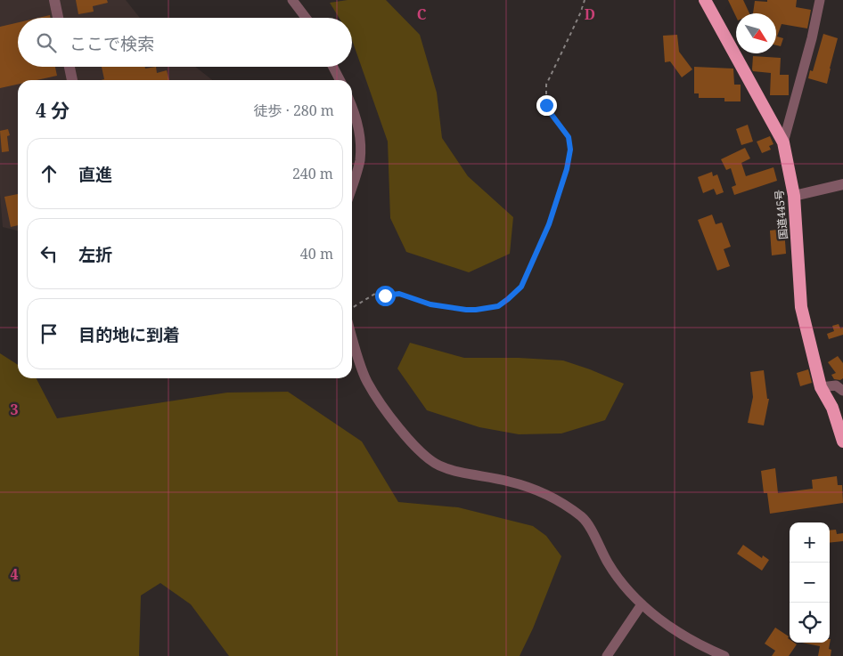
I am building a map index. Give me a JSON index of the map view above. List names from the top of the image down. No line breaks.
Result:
{"streets":{"highway":["国道445号"]},"north":"bottom right","page":{"search":"ここで検索","heading":["4 分","徒歩 · 280 m"],"list":[["直進","240 m"],["左折","40 m"],"目的地に到着"],"map_buttons":["+","−"]},"grid":{"columns":["C","D"],"rows":["3","4"]}}
